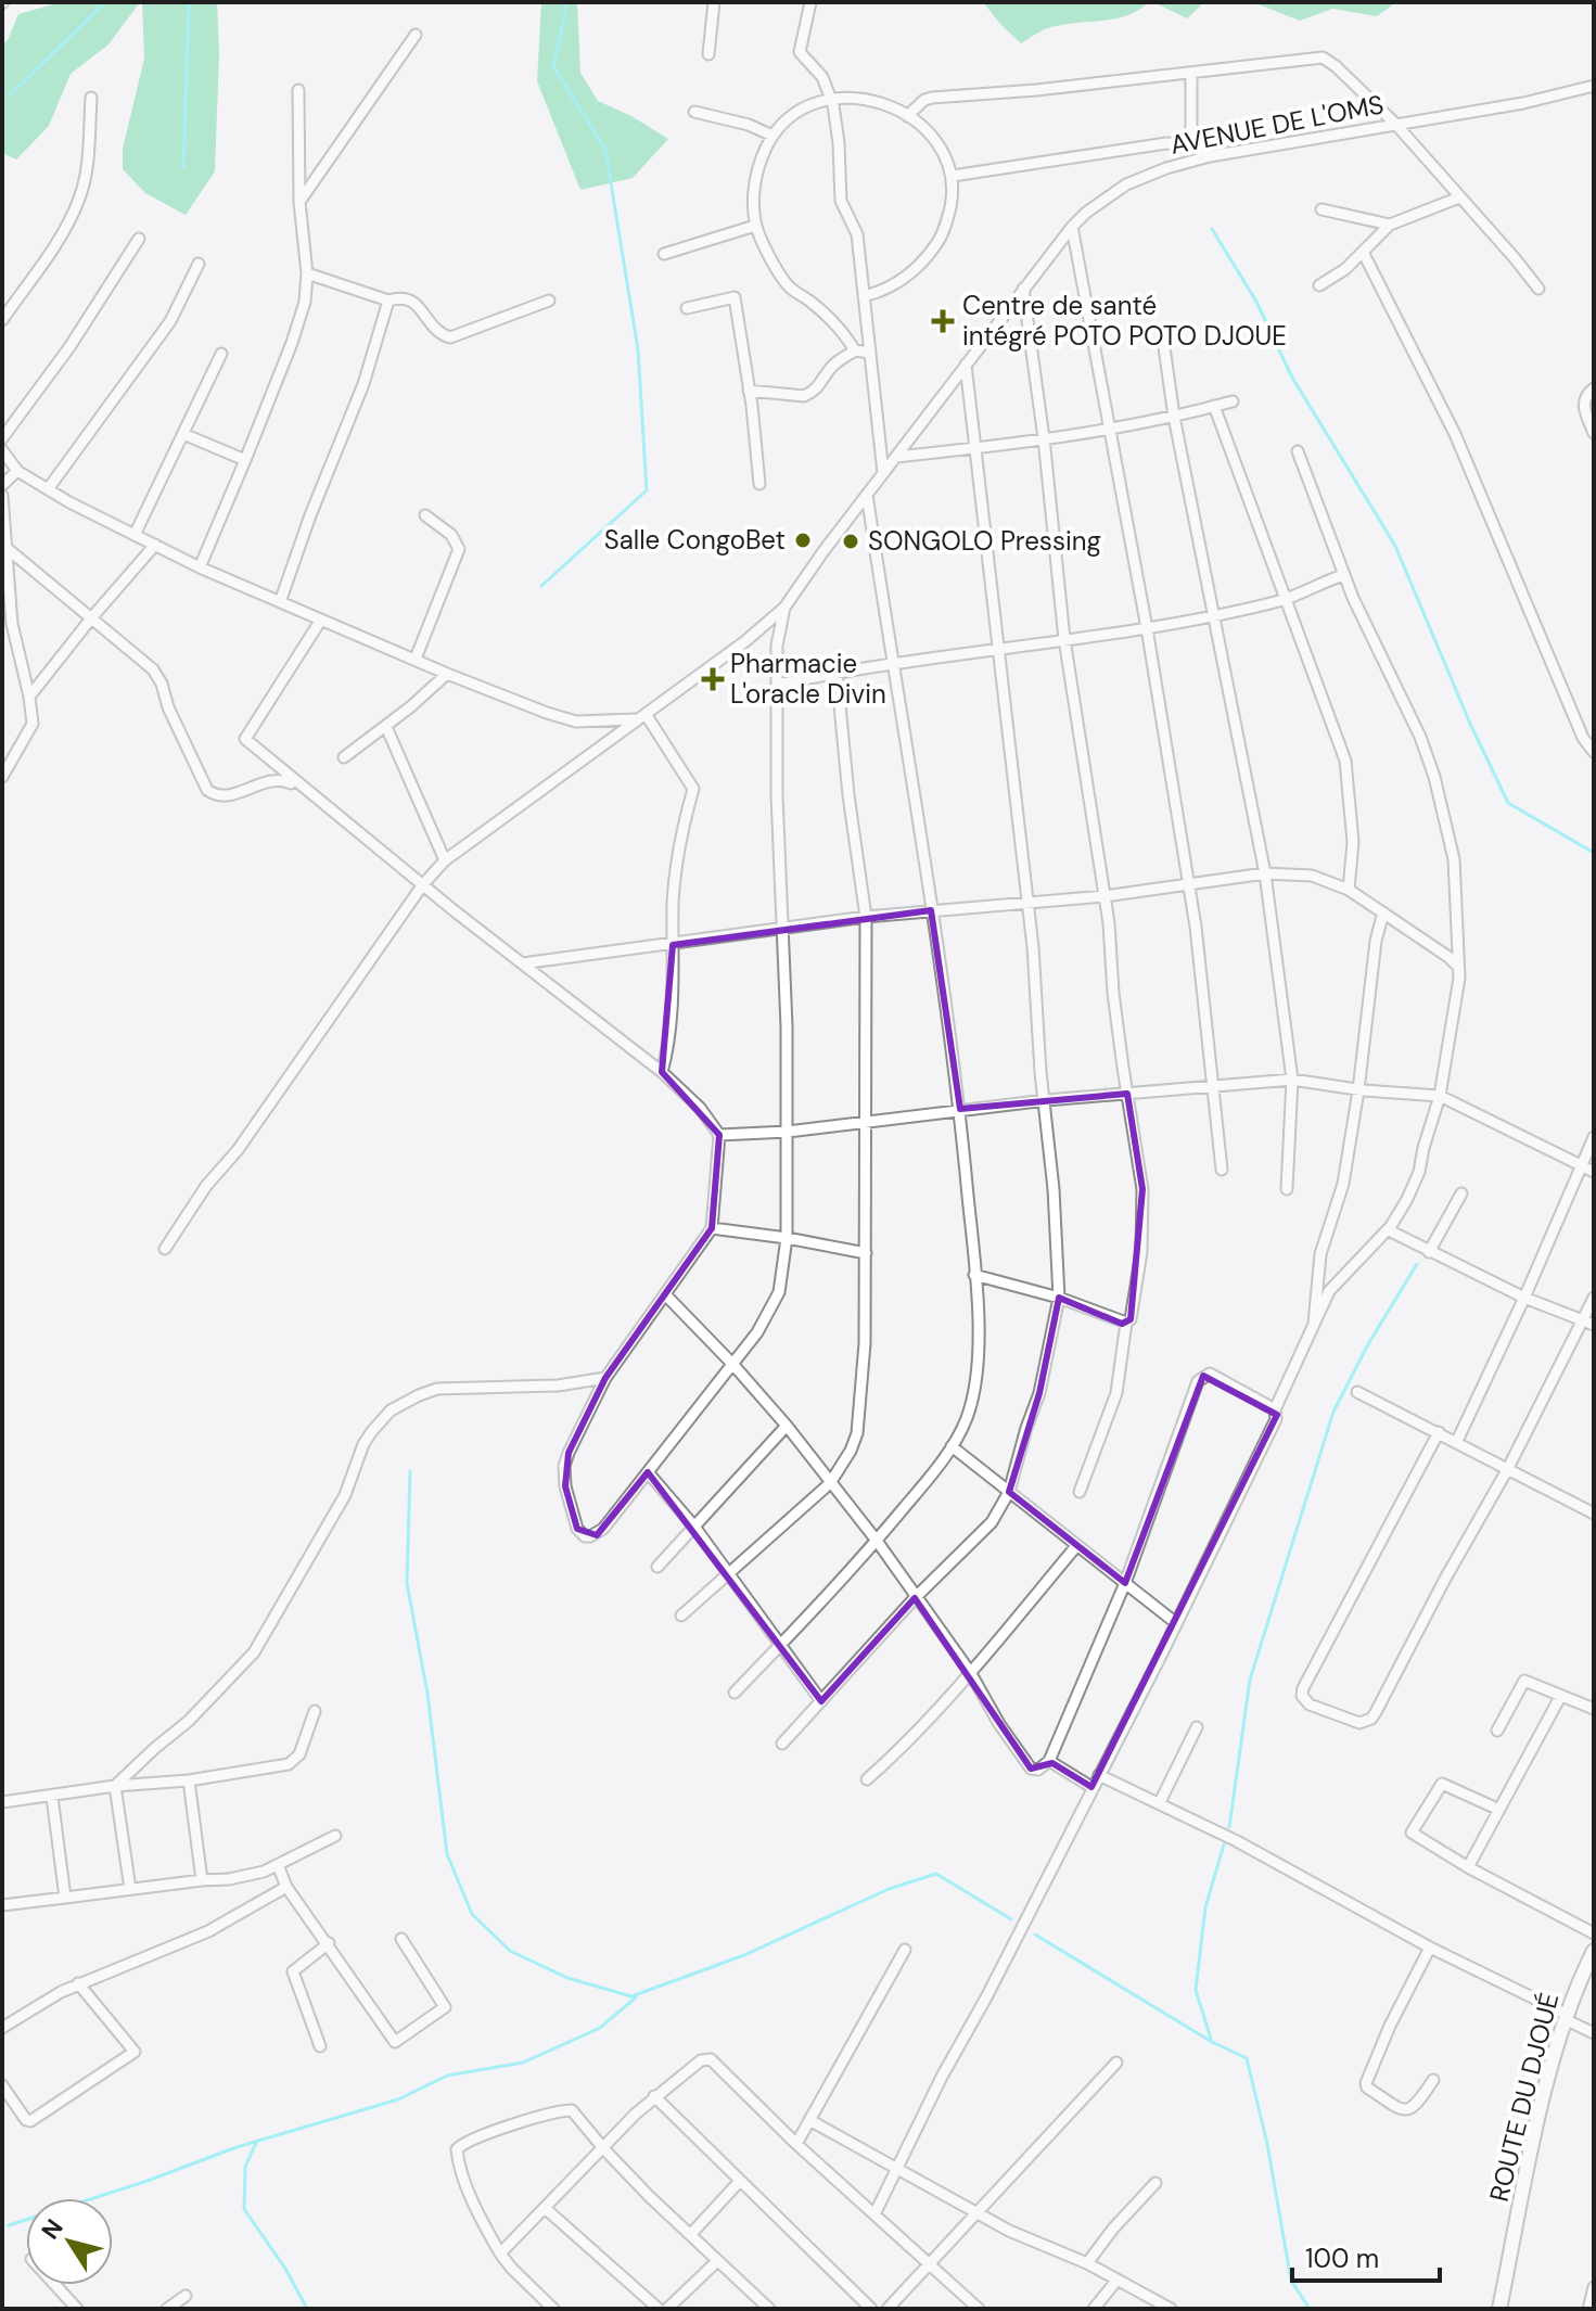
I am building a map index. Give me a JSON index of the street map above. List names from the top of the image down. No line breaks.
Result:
{"streets":{"main road":["ROUTE DU DJOUÉ"],"street":["AVENUE DE L'OMS"]},"places":{"health":["Centre de santé intégré POTO POTO DJOUE","Pharmacie L'oracle Divin"],"other":["Salle CongoBet","SONGOLO Pressing"]},"scale_bar":"100 m","north":"top left"}
